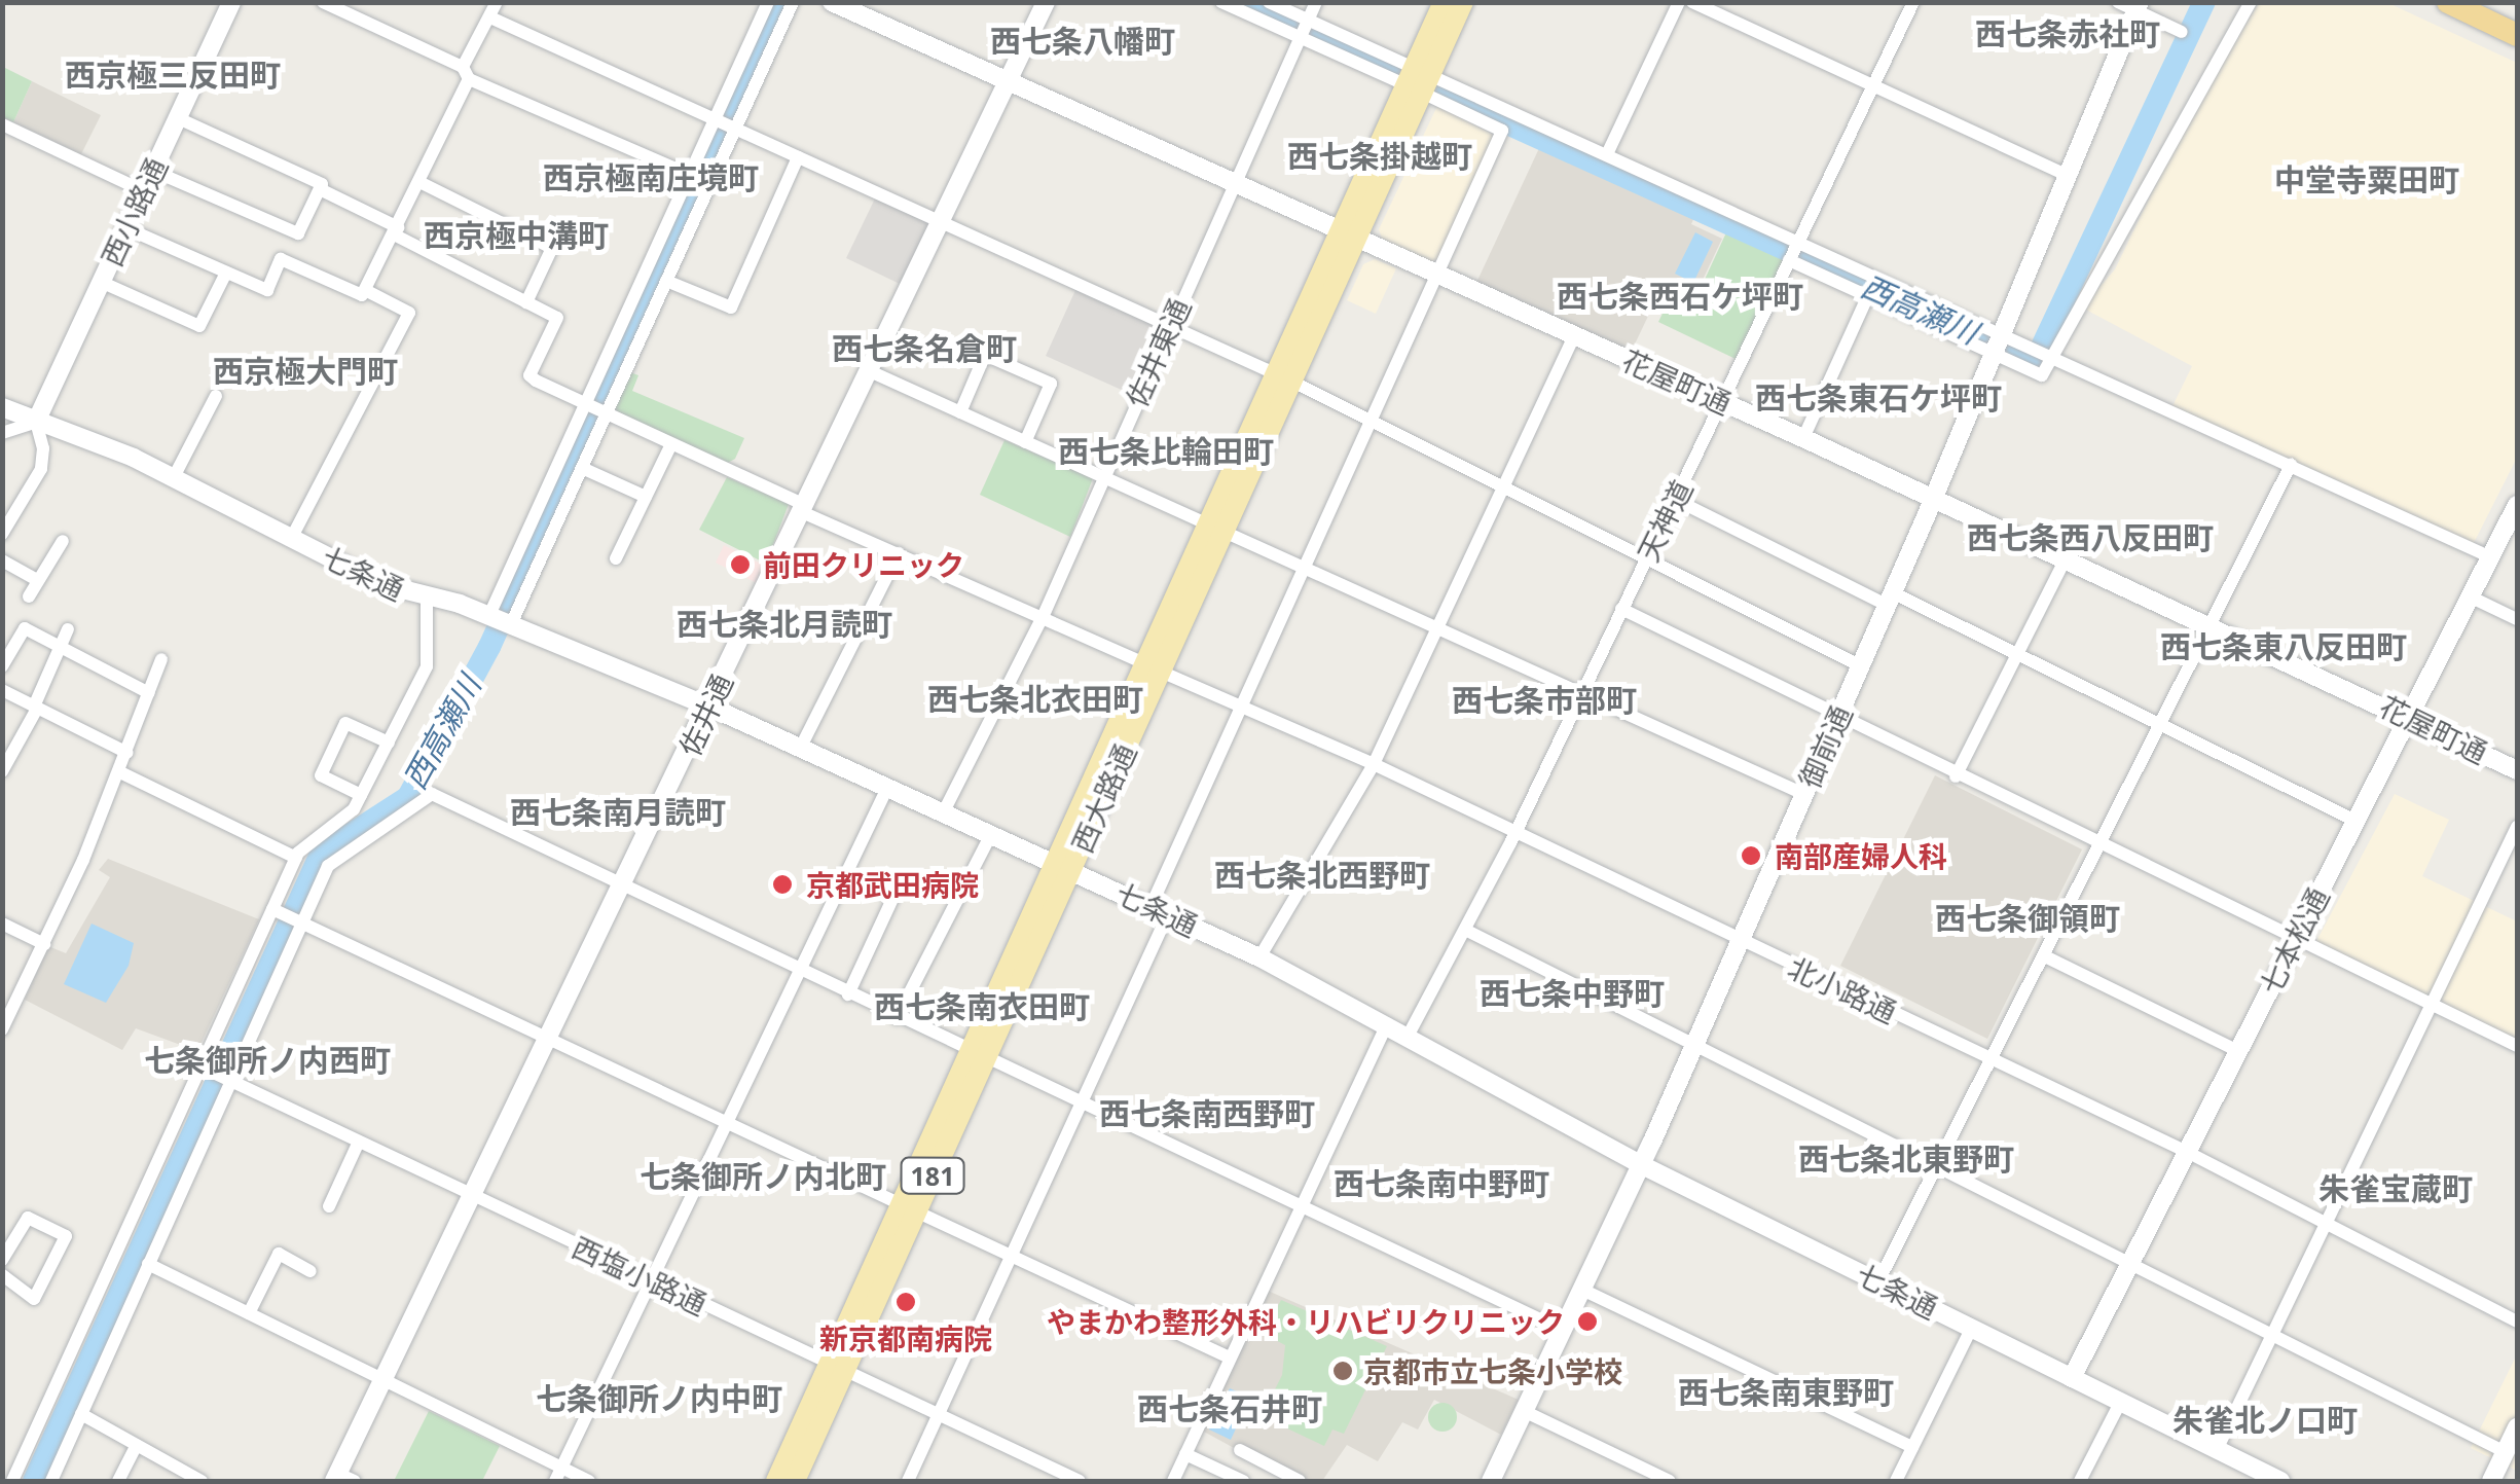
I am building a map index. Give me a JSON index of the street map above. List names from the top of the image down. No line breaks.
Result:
{"streets":{"main road":["西大路通","181"],"street":["西小路通","佐井東通","花屋町通","天神道","七条通","佐井通","御前通","七本松通","北小路通","西塩小路通"]},"crossings":[["西小路通","七条通"],["佐井東通","花屋町通"],["佐井東通","七条通"],["佐井東通","北小路通"],["花屋町通","天神道"],["花屋町通","佐井通"],["花屋町通","御前通"],["花屋町通","西大路通"],["花屋町通","七本松通"],["天神道","七条通"],["天神道","北小路通"],["七条通","佐井通"],["七条通","御前通"],["七条通","西大路通"],["七条通","七本松通"],["佐井通","北小路通"],["佐井通","西塩小路通"],["御前通","北小路通"],["西大路通","北小路通"],["西大路通","西塩小路通"],["七本松通","北小路通"]],"districts":["西七条赤社町","西七条八幡町","西京極三反田町","西七条掛越町","西京極南庄境町","中堂寺粟田町","西京極中溝町","西七条西石ケ坪町","西七条名倉町","西京極大門町","西七条東石ケ坪町","西七条比輪田町","西七条西八反田町","西七条北月読町","西七条東八反田町","西七条北衣田町","西七条市部町","西七条南月読町","西七条北西野町","西七条御領町","西七条中野町","西七条南衣田町","七条御所ノ内西町","西七条南西野町","西七条北東野町","七条御所ノ内北町","西七条南中野町","朱雀宝蔵町","西七条南東野町","七条御所ノ内中町","西七条石井町","朱雀北ノ口町"],"water":["西高瀬川"],"places":["前田クリニック","南部産婦人科","京都武田病院","新京都南病院","やまかわ整形外科・リハビリクリニック","京都市立七条小学校"]}
